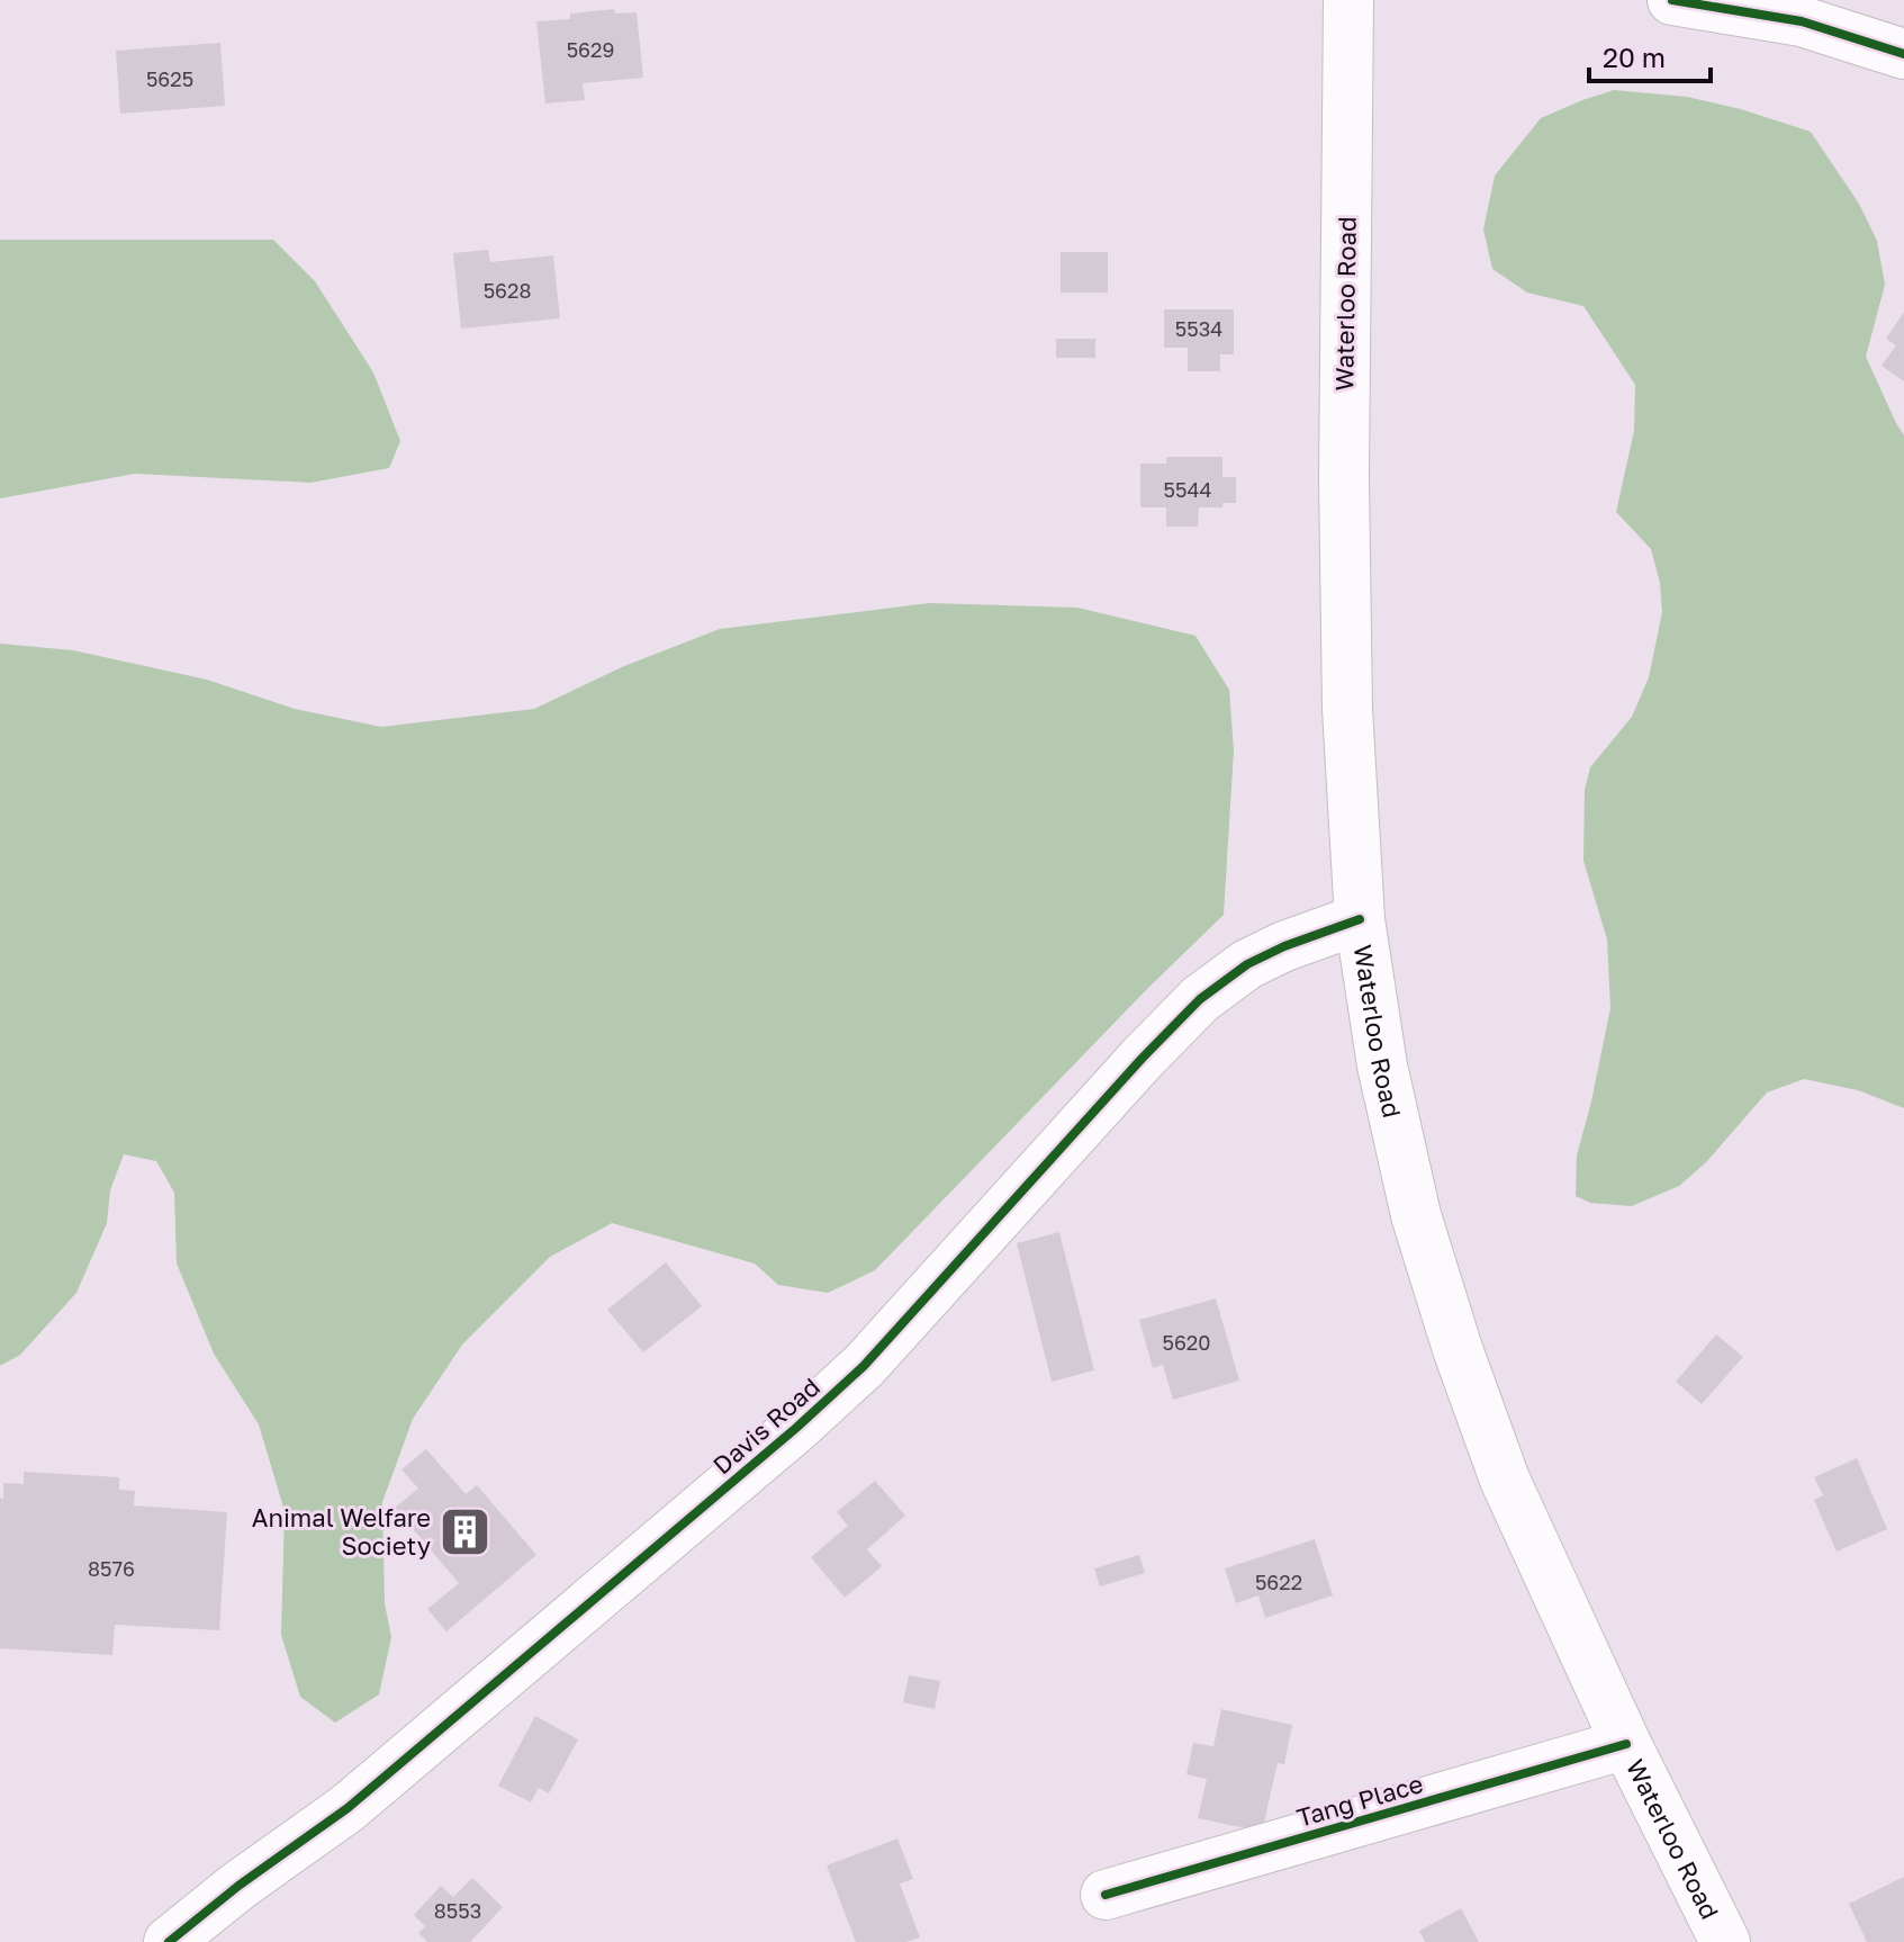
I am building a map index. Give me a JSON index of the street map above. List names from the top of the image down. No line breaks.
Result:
{"streets":{"street":["Waterloo Road","Davis Road","Tang Place"]},"crossings":[["Waterloo Road","Davis Road"],["Waterloo Road","Tang Place"]],"places":{"building":["Animal Welfare Society"]},"house_numbers":["5629","5625","5628","5534","5544","5620","8576","5622","8553"],"scale_bar":"20 m"}
